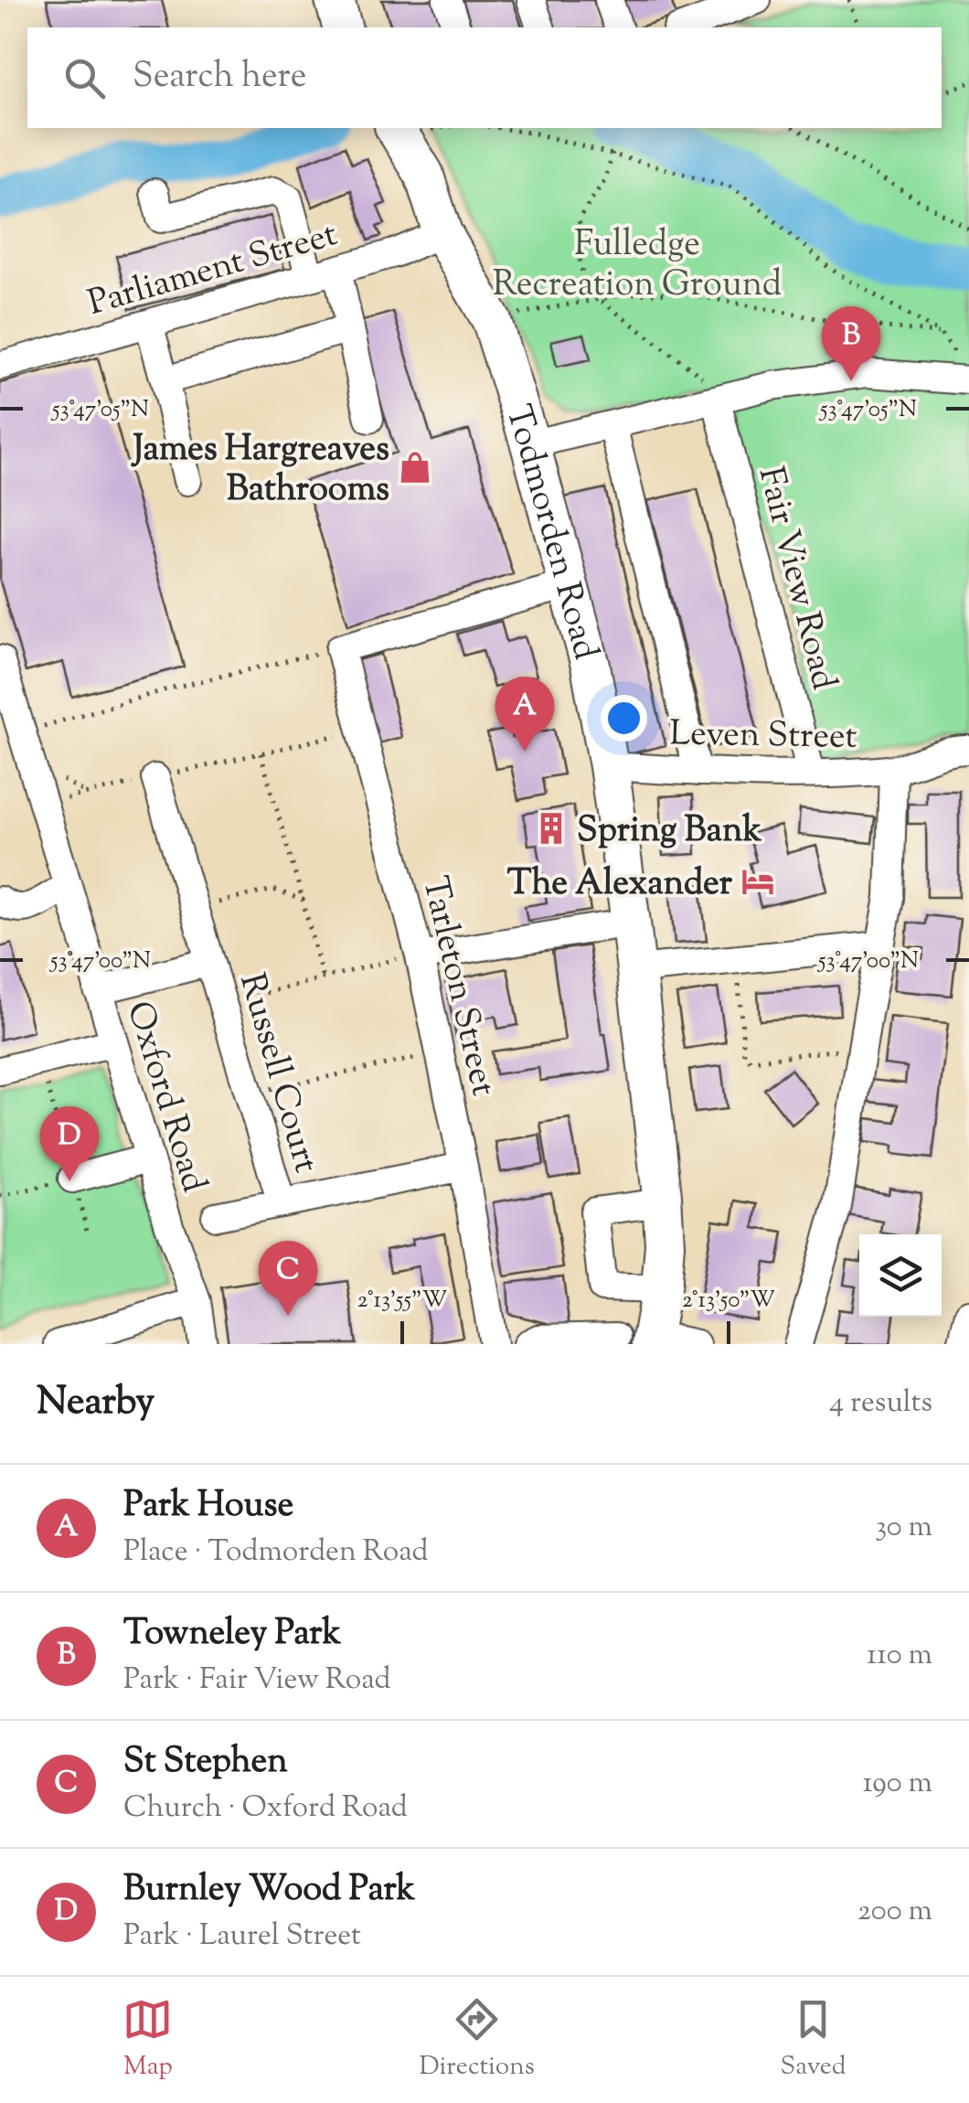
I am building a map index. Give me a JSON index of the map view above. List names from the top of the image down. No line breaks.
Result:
{"streets":{"highway":["Todmorden Road"],"street":["Parliament Street","Fair View Road","Leven Street","Tarleton Street","Russell Court","Oxford Road"]},"crossings":[["Parliament Street","Todmorden Road"],["Todmorden Road","Leven Street"],["Fair View Road","Leven Street"],["Russell Court","Oxford Road"]],"parks":["Fulledge Recreation Ground"],"places":{"shop":["James Hargreaves Bathrooms"],"building":["Spring Bank"],"hotel":["The Alexander"]},"page":{"search":"Search here","pins":["B","A","D","C"],"heading":["Nearby","4 results"],"list":[{"mark":"A","name":"Park House","note":"Place · Todmorden Road","value":"30 m"},{"mark":"B","name":"Towneley Park","note":"Park · Fair View Road","value":"110 m"},{"mark":"C","name":"St Stephen","note":"Church · Oxford Road","value":"190 m"},{"mark":"D","name":"Burnley Wood Park","note":"Park · Laurel Street","value":"200 m"}],"nav":["Map","Directions","Saved"]},"coordinates":["53°47'05\"N","53°47'00\"N","2°13'55\"W","2°13'50\"W"]}
